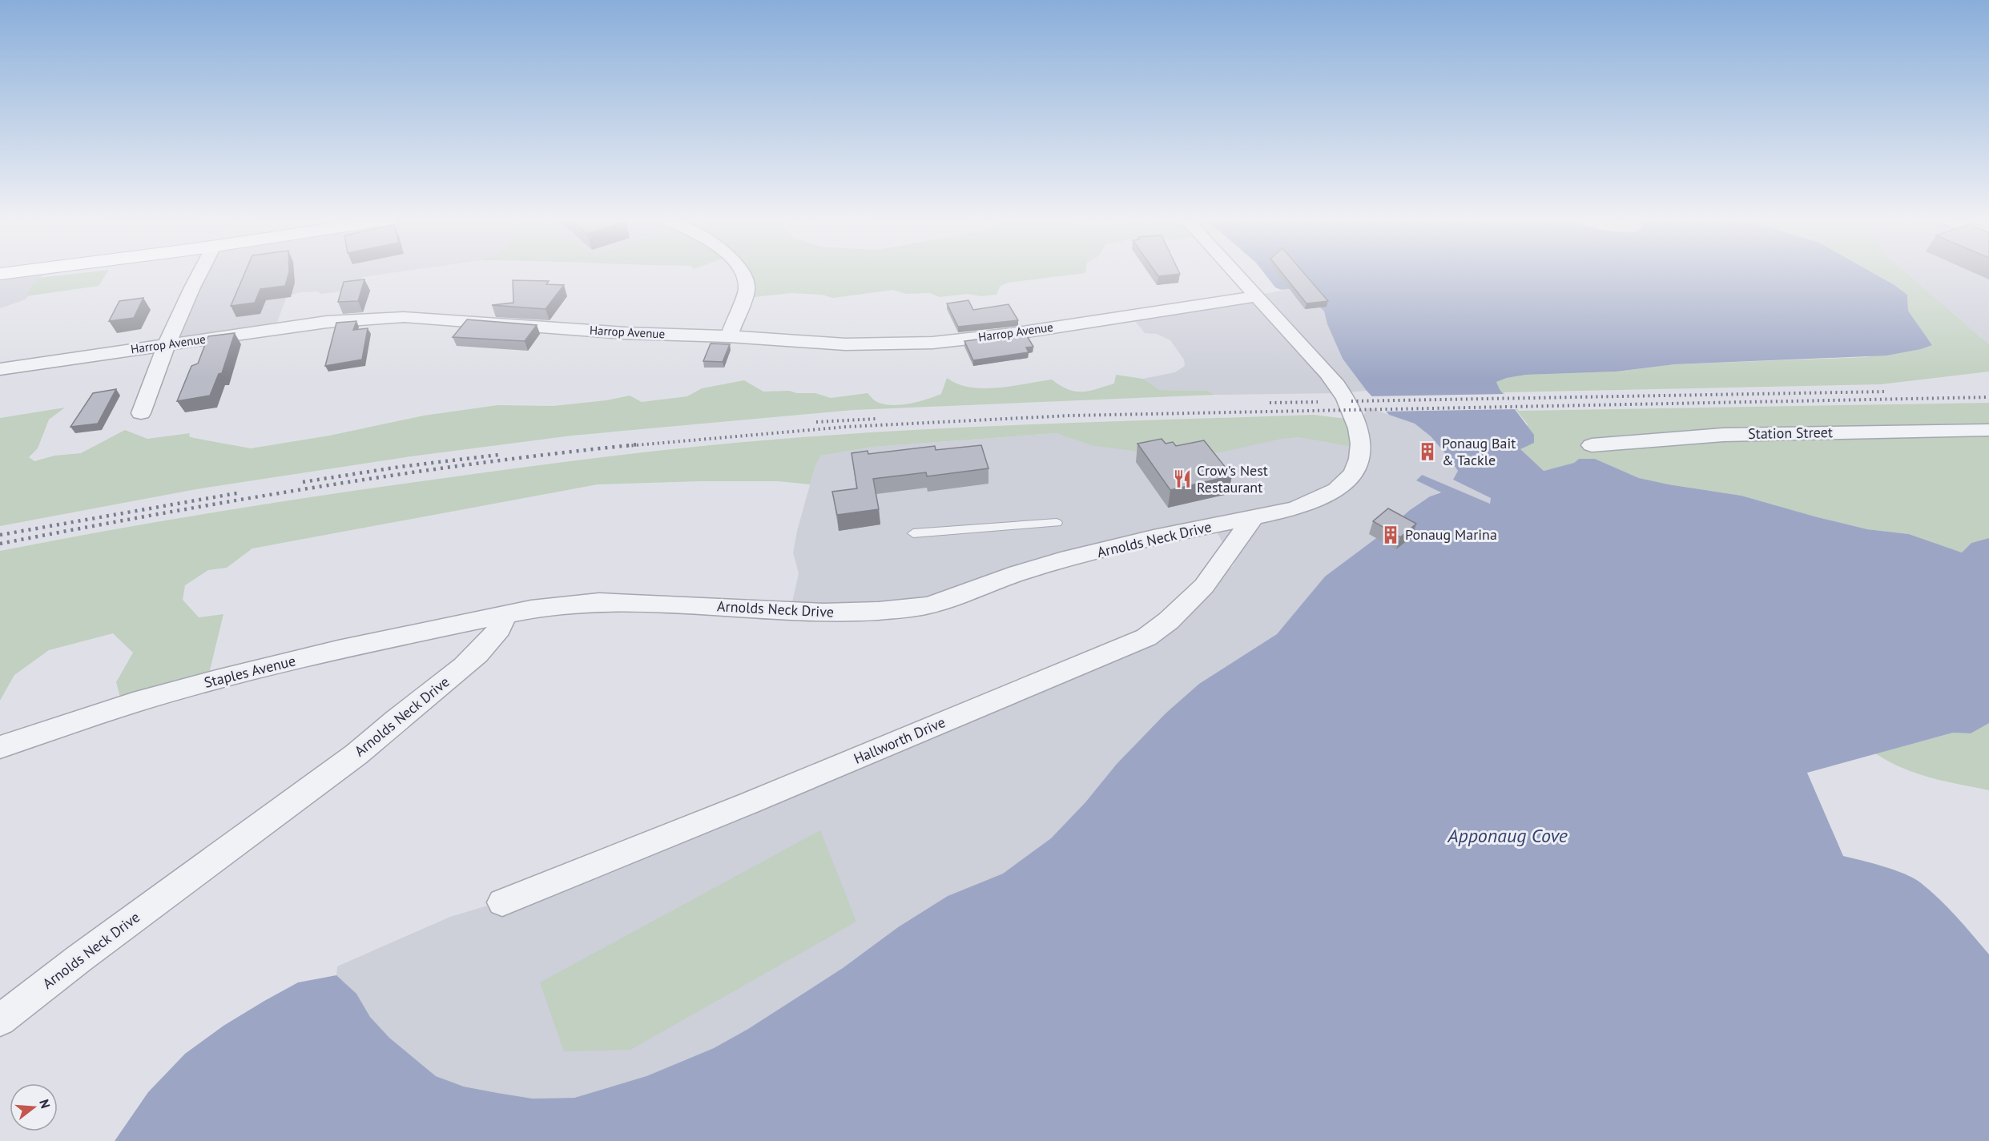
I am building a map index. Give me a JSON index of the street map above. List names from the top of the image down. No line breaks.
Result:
{"streets":{"street":["Harrop Avenue","Station Street","Arnolds Neck Drive","Staples Avenue","Hallworth Drive"]},"crossings":[["Harrop Avenue","Arnolds Neck Drive"],["Arnolds Neck Drive","Staples Avenue"],["Arnolds Neck Drive","Hallworth Drive"]],"water":["Apponaug Cove"],"places":{"building":["Ponaug Bait & Tackle","Ponaug Marina"],"restaurant":["Crow's Nest Restaurant"]},"north":"right"}
